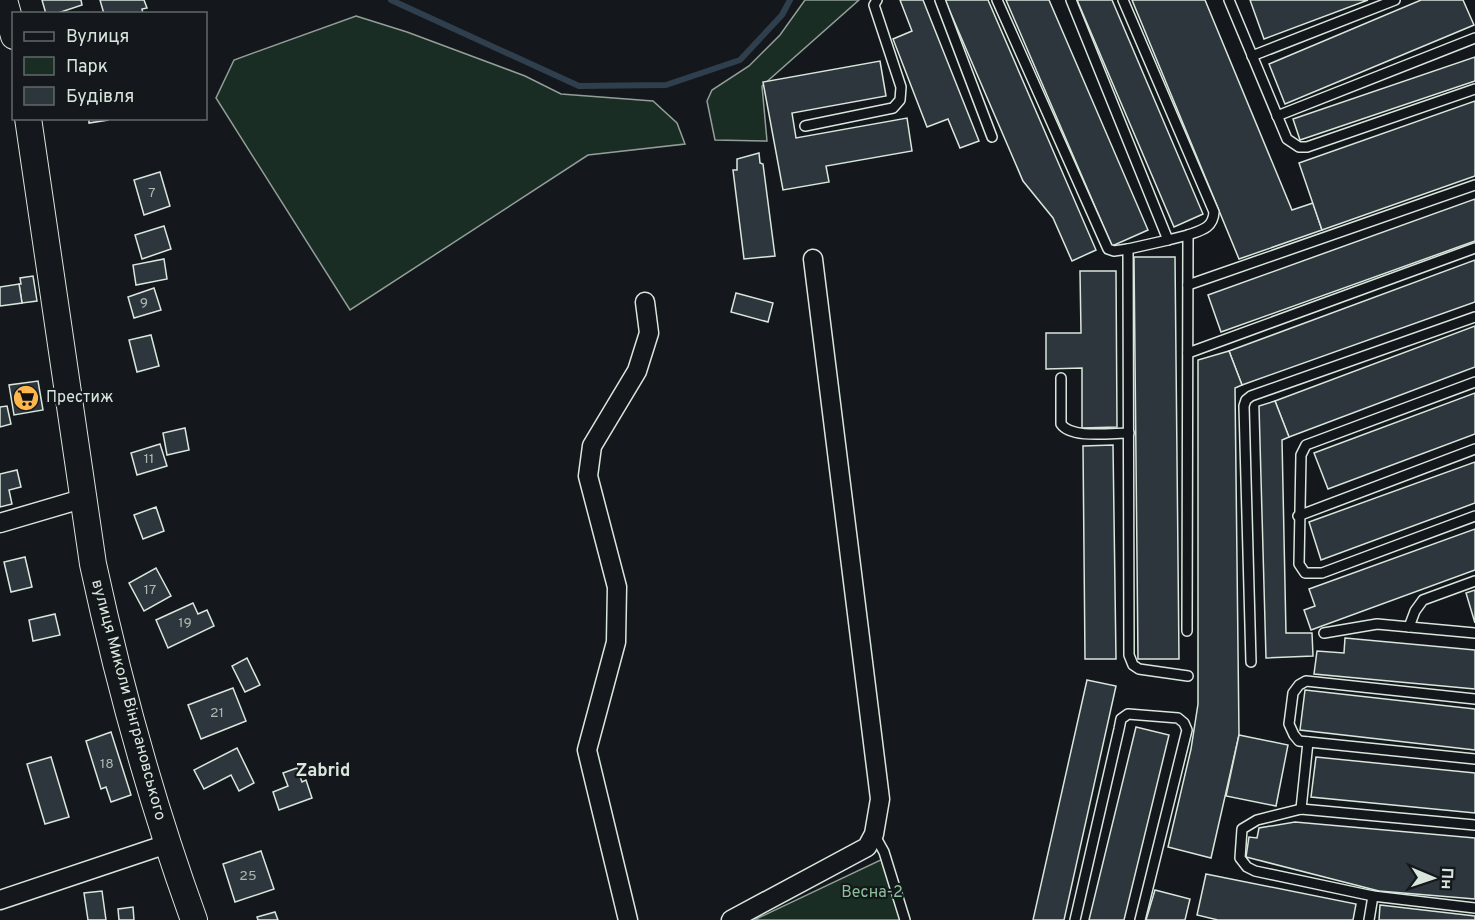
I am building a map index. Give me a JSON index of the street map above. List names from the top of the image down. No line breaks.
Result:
{"streets":{"main road":["вулиця Миколи Вінграновського"]},"districts":["Zabrid"],"parks":["Весна-2"],"places":{"supermarket":["Престиж"]},"house_numbers":["7","9","11","17","19","21","18","25"],"legend":["Вулиця","Парк","Будівля"],"north":"right"}
